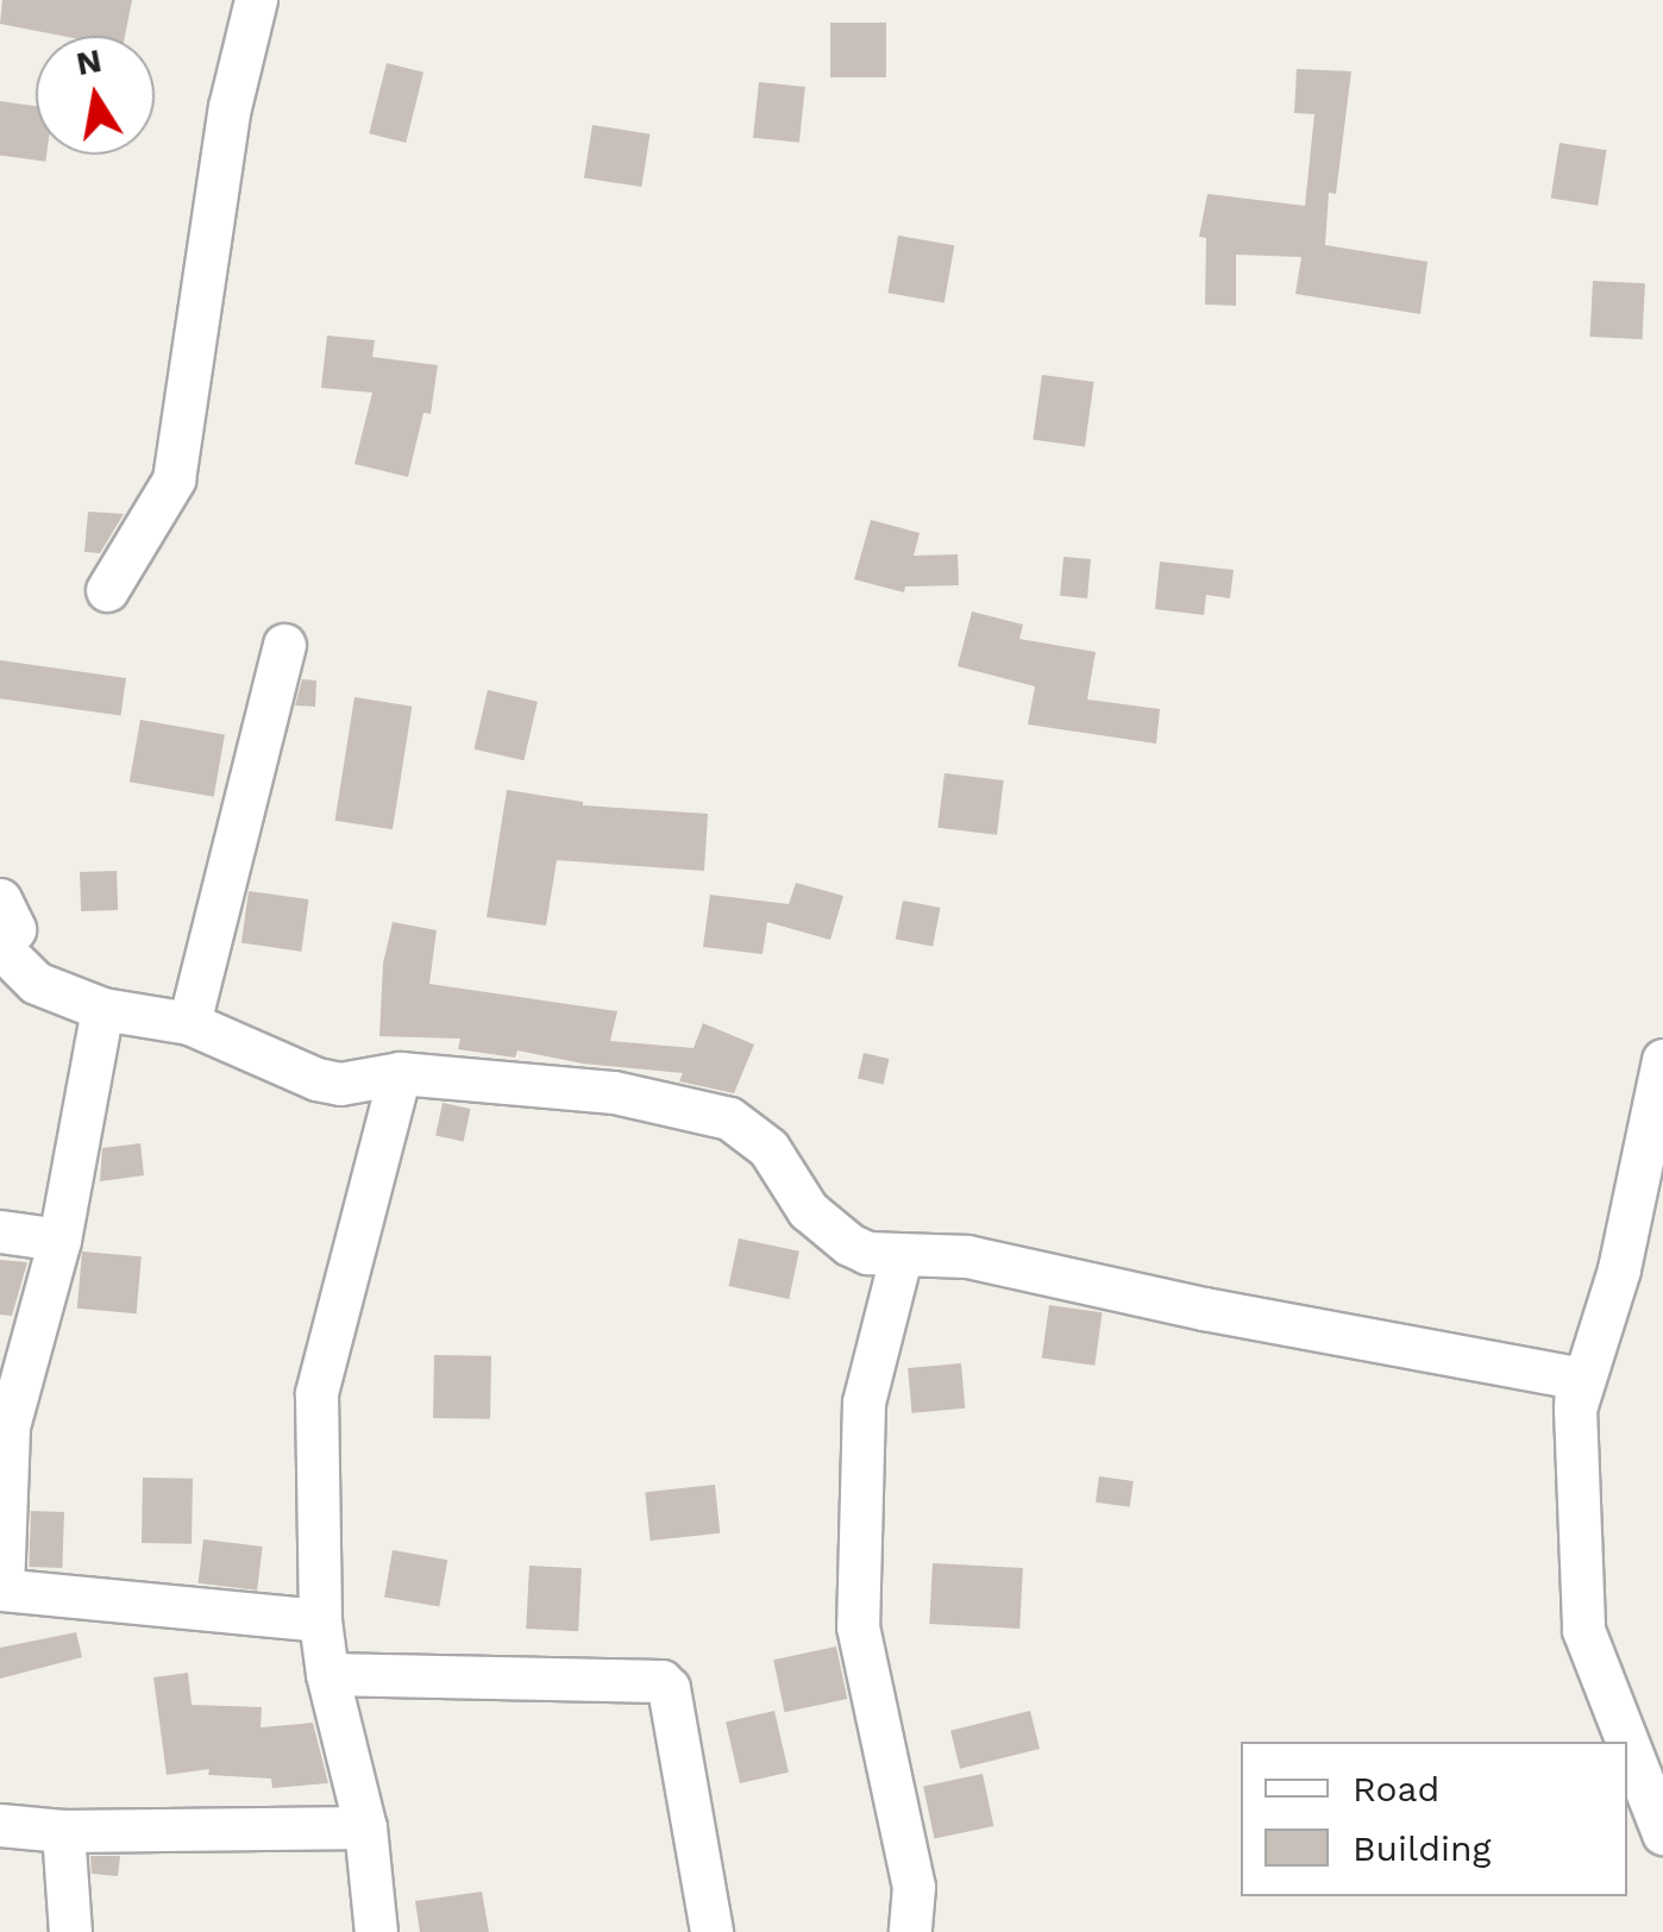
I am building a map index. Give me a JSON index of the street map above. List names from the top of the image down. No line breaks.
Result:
{"legend":["Road","Building"],"north":"top"}
